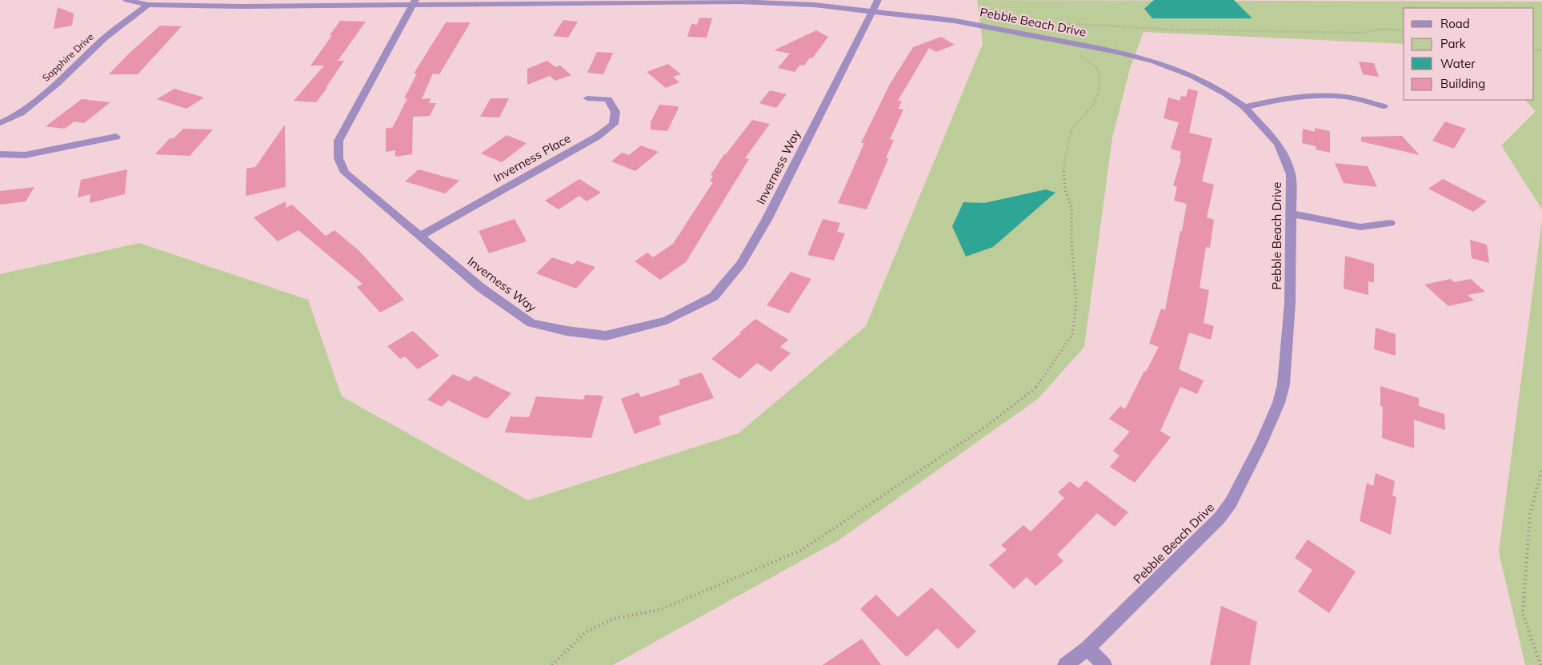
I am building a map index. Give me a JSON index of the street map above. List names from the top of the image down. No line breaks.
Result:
{"streets":{"street":["Pebble Beach Drive","Sapphire Drive","Inverness Place","Inverness Way"]},"crossings":[["Pebble Beach Drive","Sapphire Drive"],["Pebble Beach Drive","Inverness Way"],["Inverness Place","Inverness Way"]],"legend":["Road","Park","Water","Building"]}
